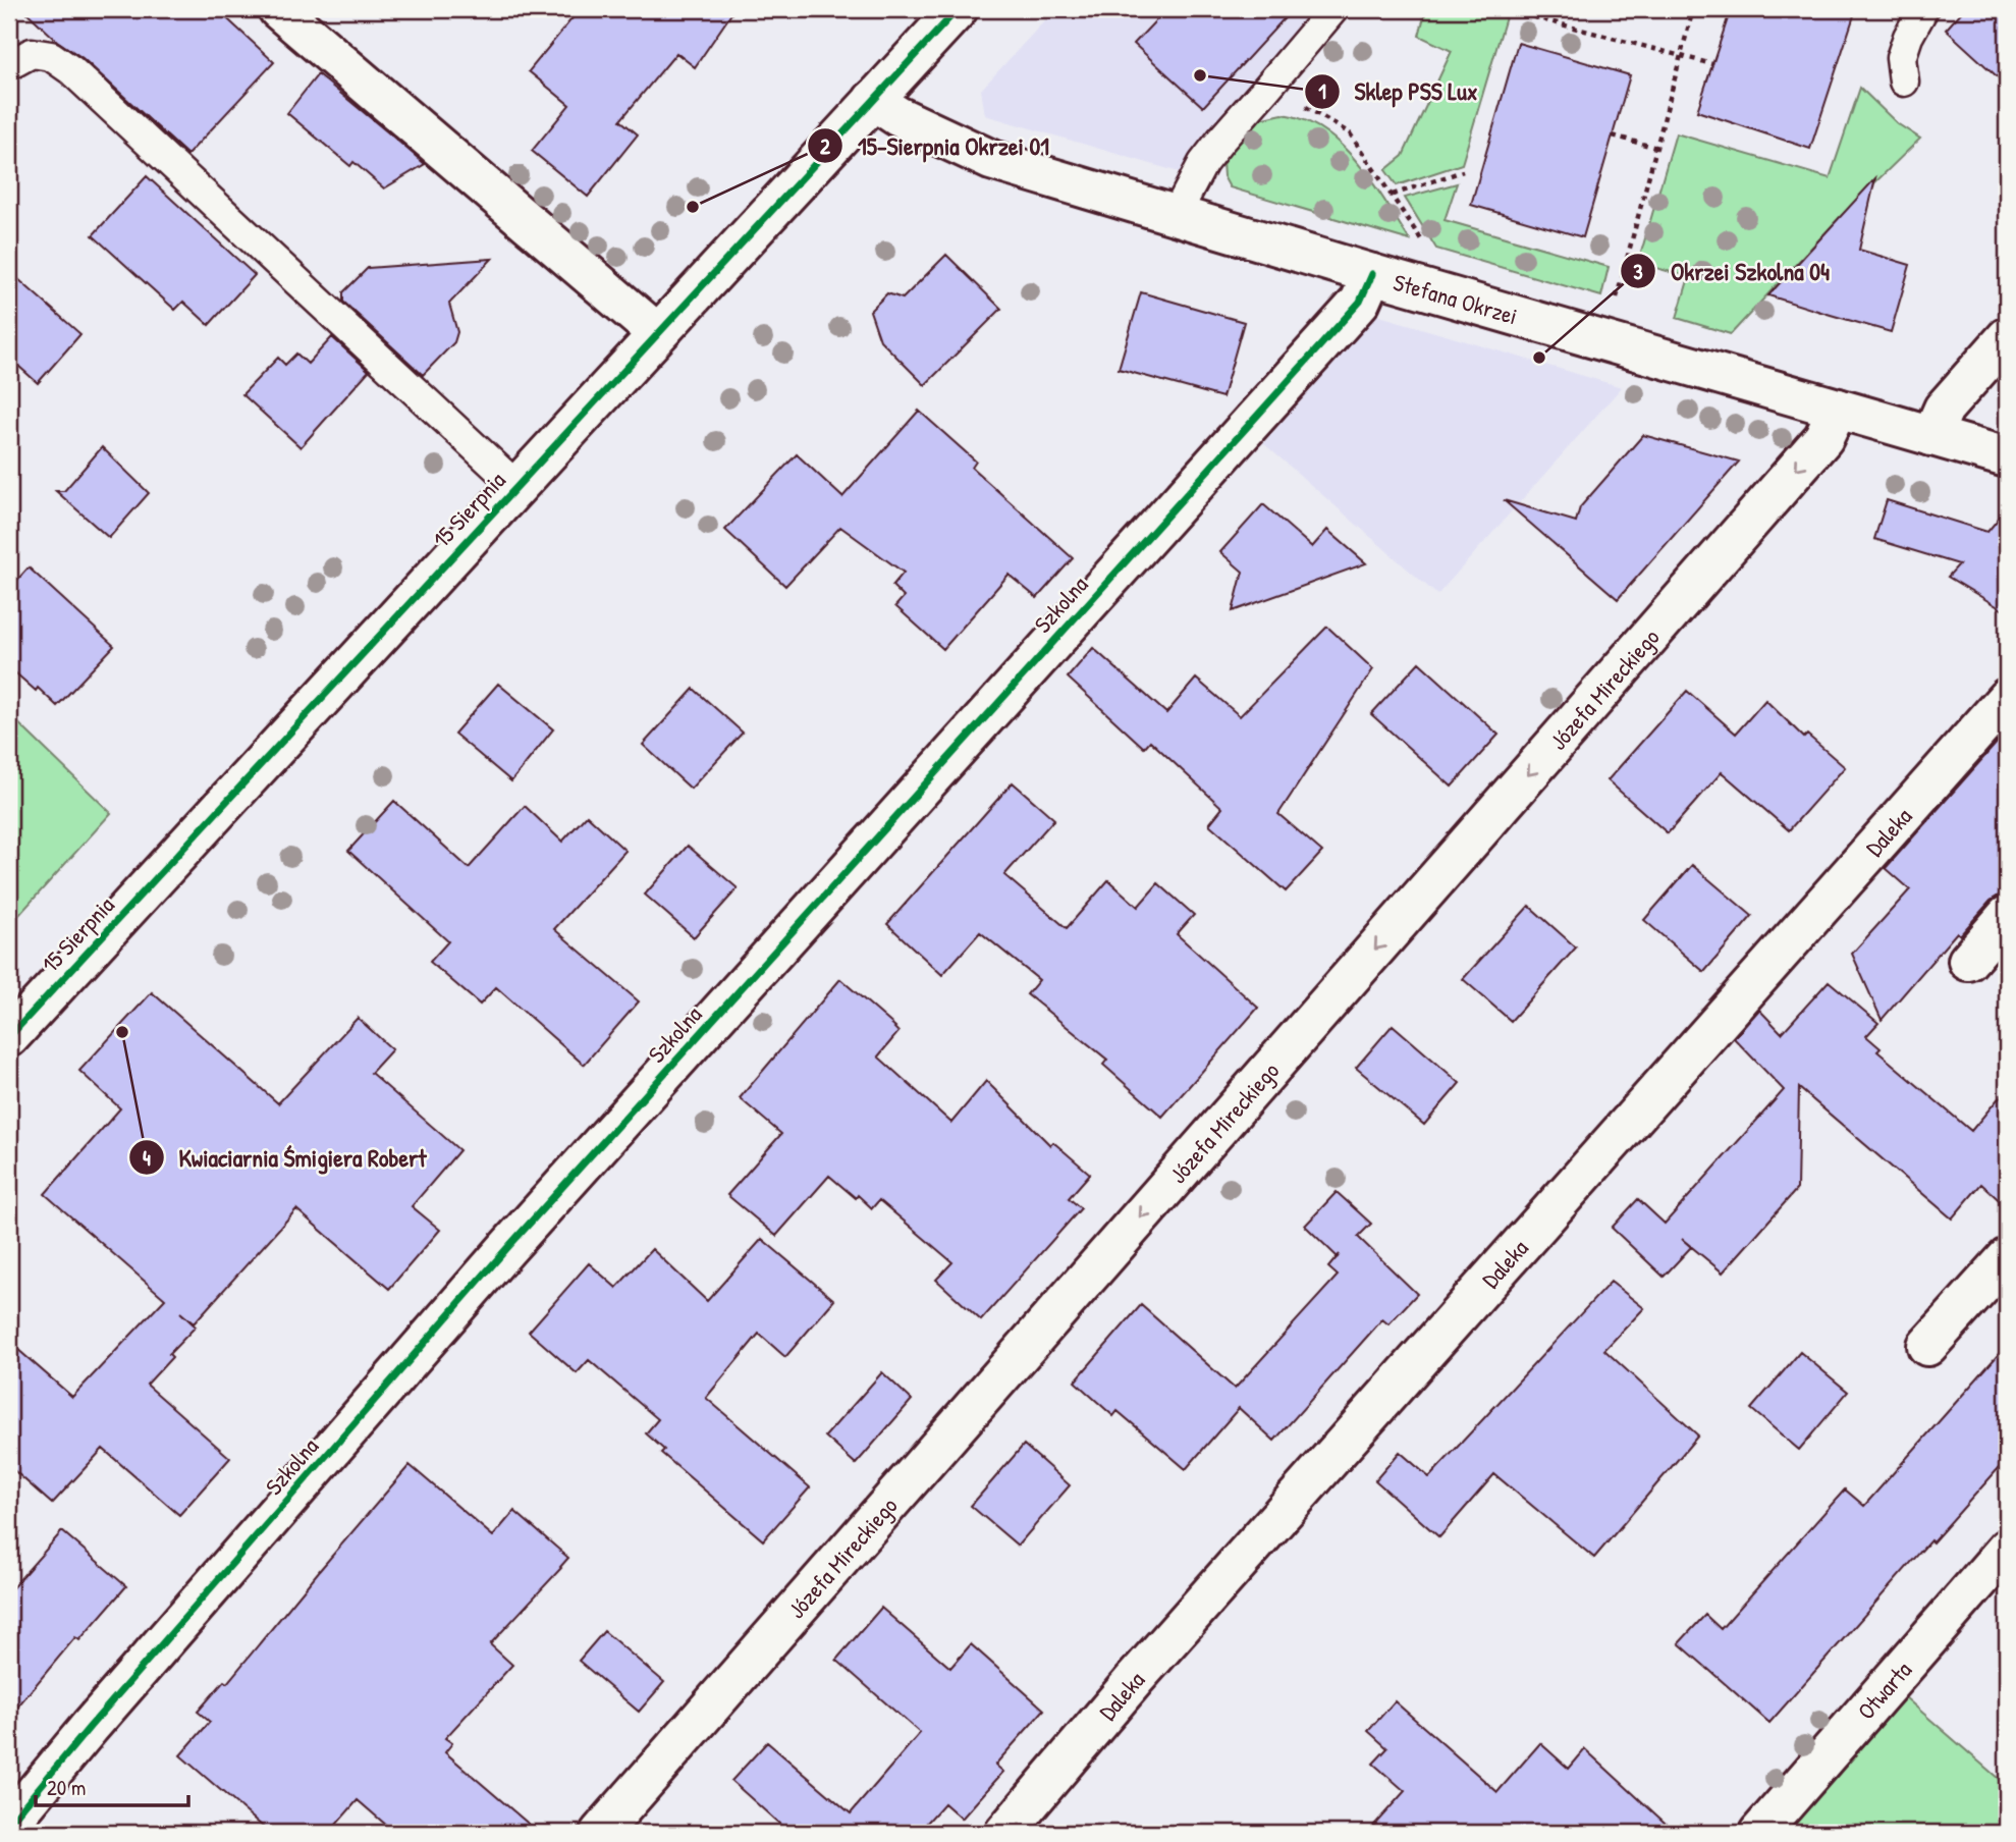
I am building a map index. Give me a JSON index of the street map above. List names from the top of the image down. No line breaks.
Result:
{"streets":{"street":["Stefana Okrzei","15 Sierpnia","Szkolna","Józefa Mireckiego","Daleka","Otwarta"]},"crossings":[["Stefana Okrzei","15 Sierpnia"],["Stefana Okrzei","Szkolna"],["Stefana Okrzei","Józefa Mireckiego"]],"one_way":["Józefa Mireckiego"],"places":["Sklep PSS Lux","15-Sierpnia Okrzei 01","Okrzei Szkolna 04","Kwiaciarnia Śmigiera Robert"],"scale_bar":"20 m"}
